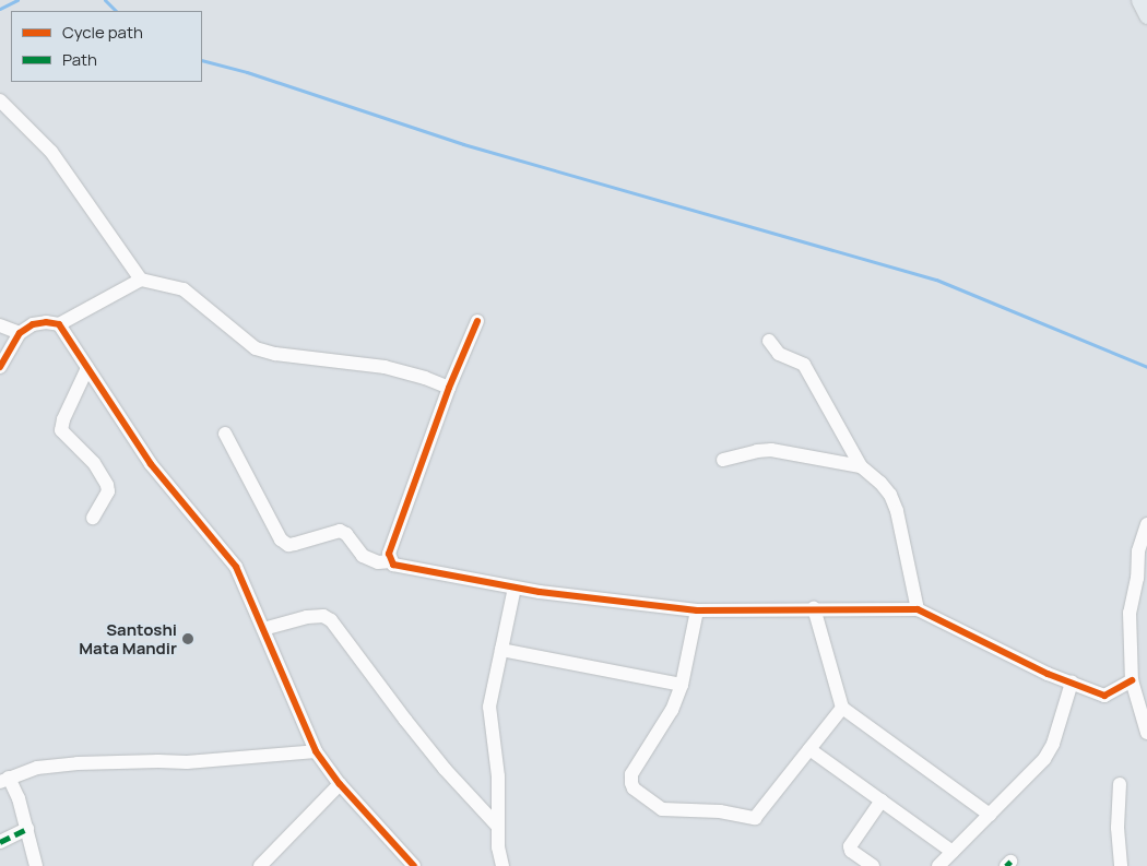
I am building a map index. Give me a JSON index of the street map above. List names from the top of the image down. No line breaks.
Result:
{"places":["Santoshi Mata Mandir"],"legend":["Cycle path","Path"]}
